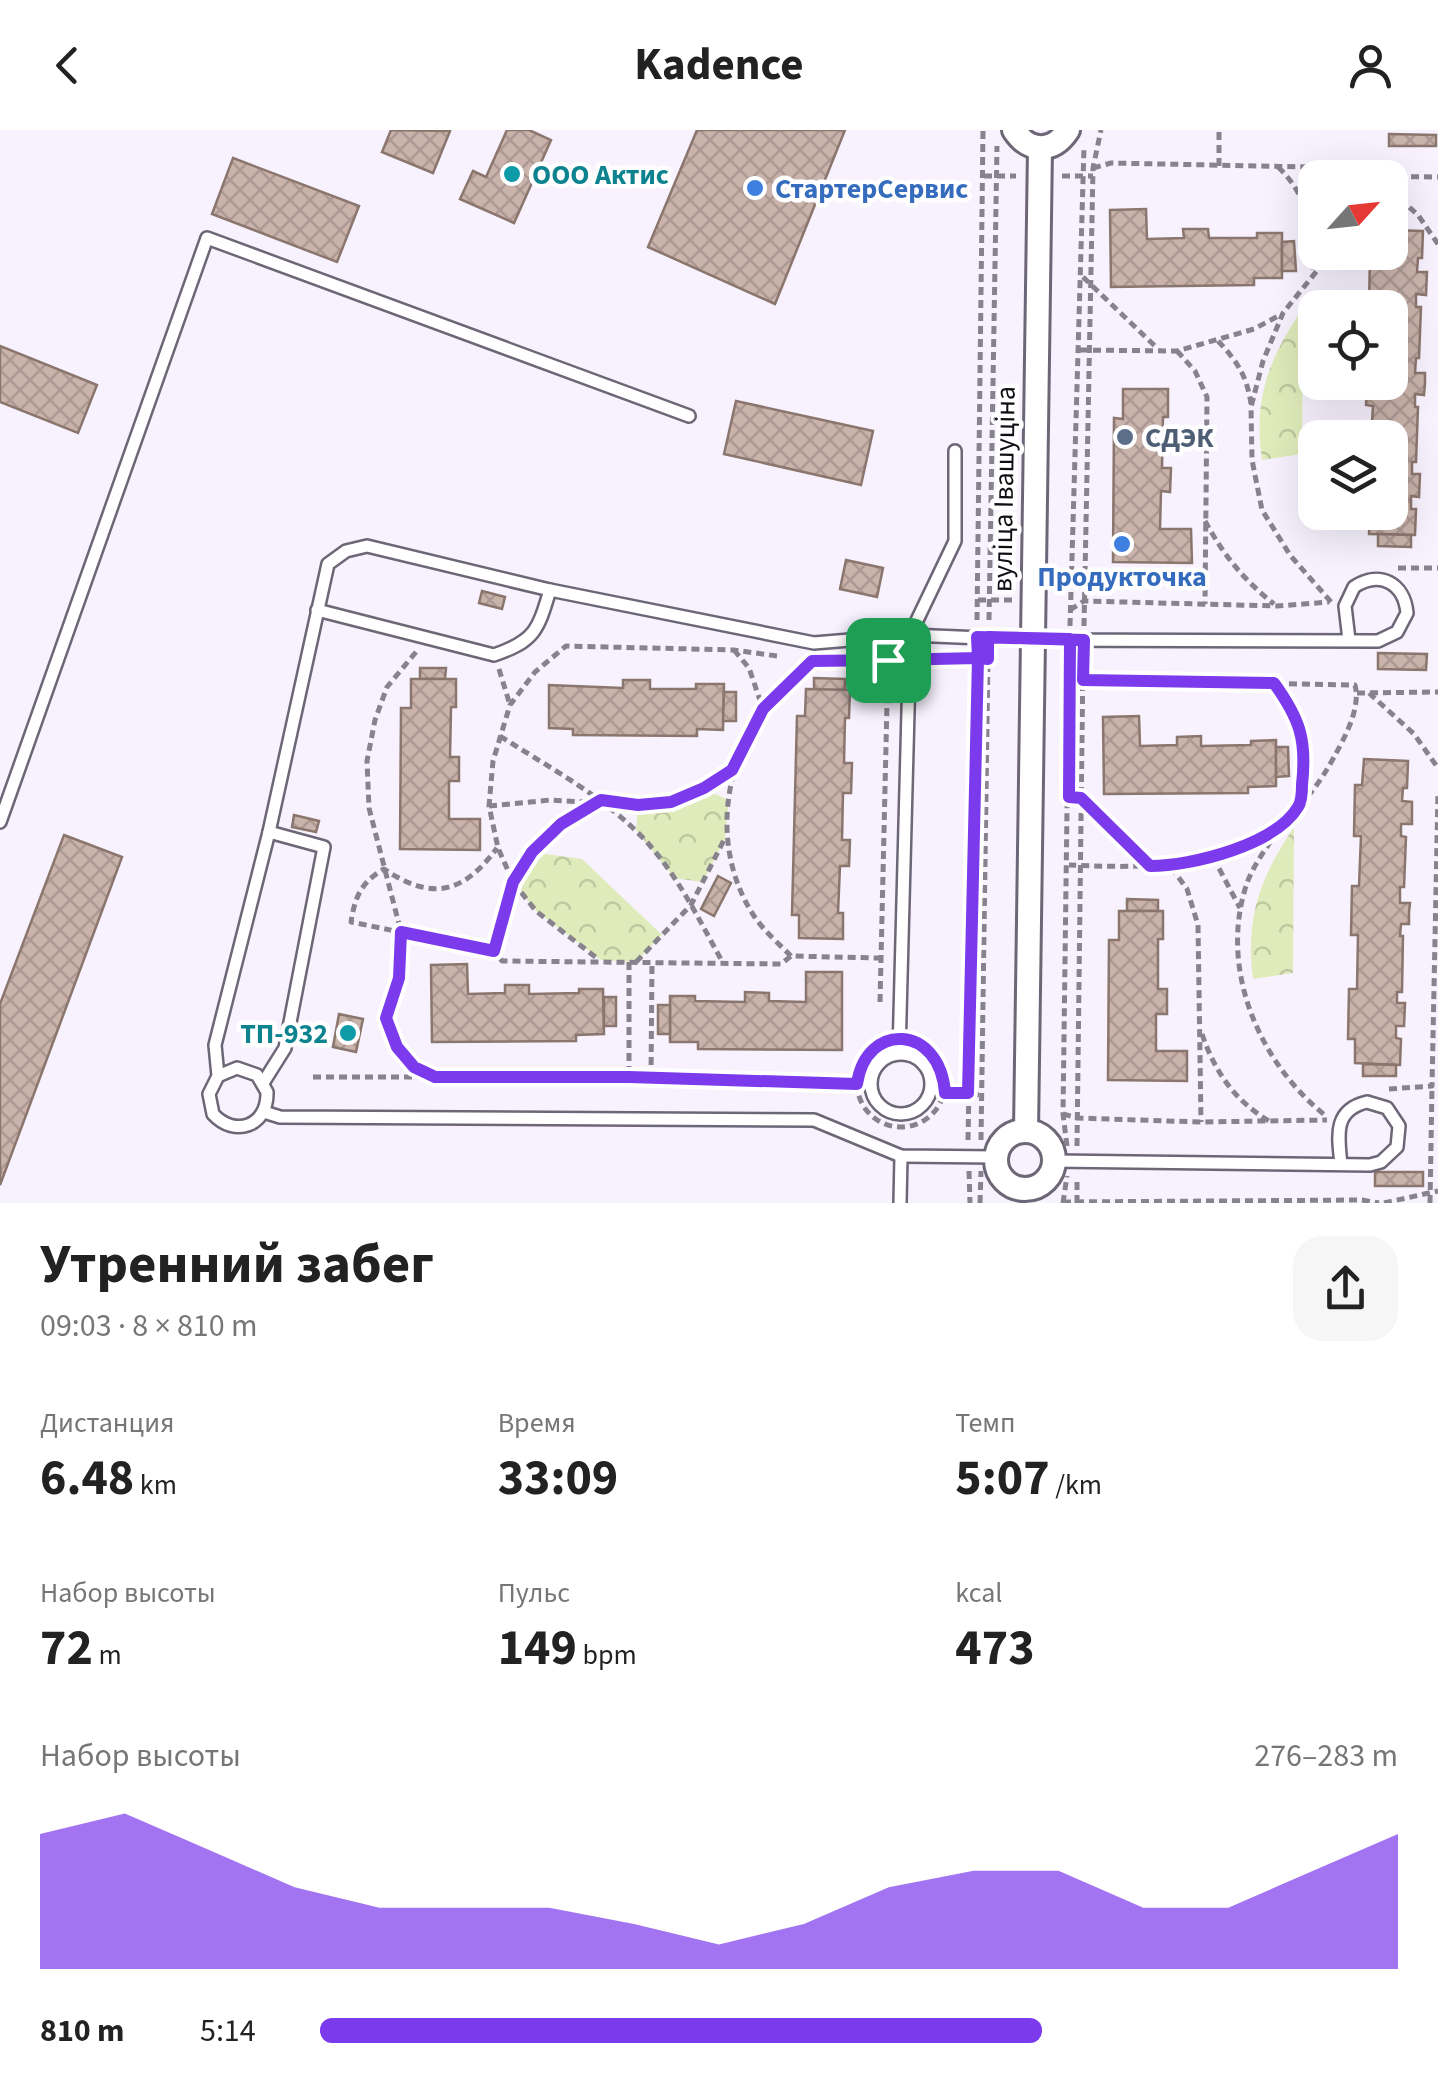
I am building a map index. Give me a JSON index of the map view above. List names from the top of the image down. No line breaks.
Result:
{"streets":{"street":["вуліца Івашуціна"]},"places":["ООО Актис","СтартерСервис","СДЭК","Продукточка","ТП-932"],"north":"top right","page":{"header":"Kadence","heading":["Утренний забег","09:03 · 8 × 810 m"],"stats":[["Дистанция","6.48 km"],["Время","33:09"],["Темп","5:07 /km"],["Набор высоты","72 m"],["Пульс","149 bpm"],["kcal","473"]],"chart":["Набор высоты","276–283 m"],"list":[{"name":"810 m","note":"5:14"}]}}
